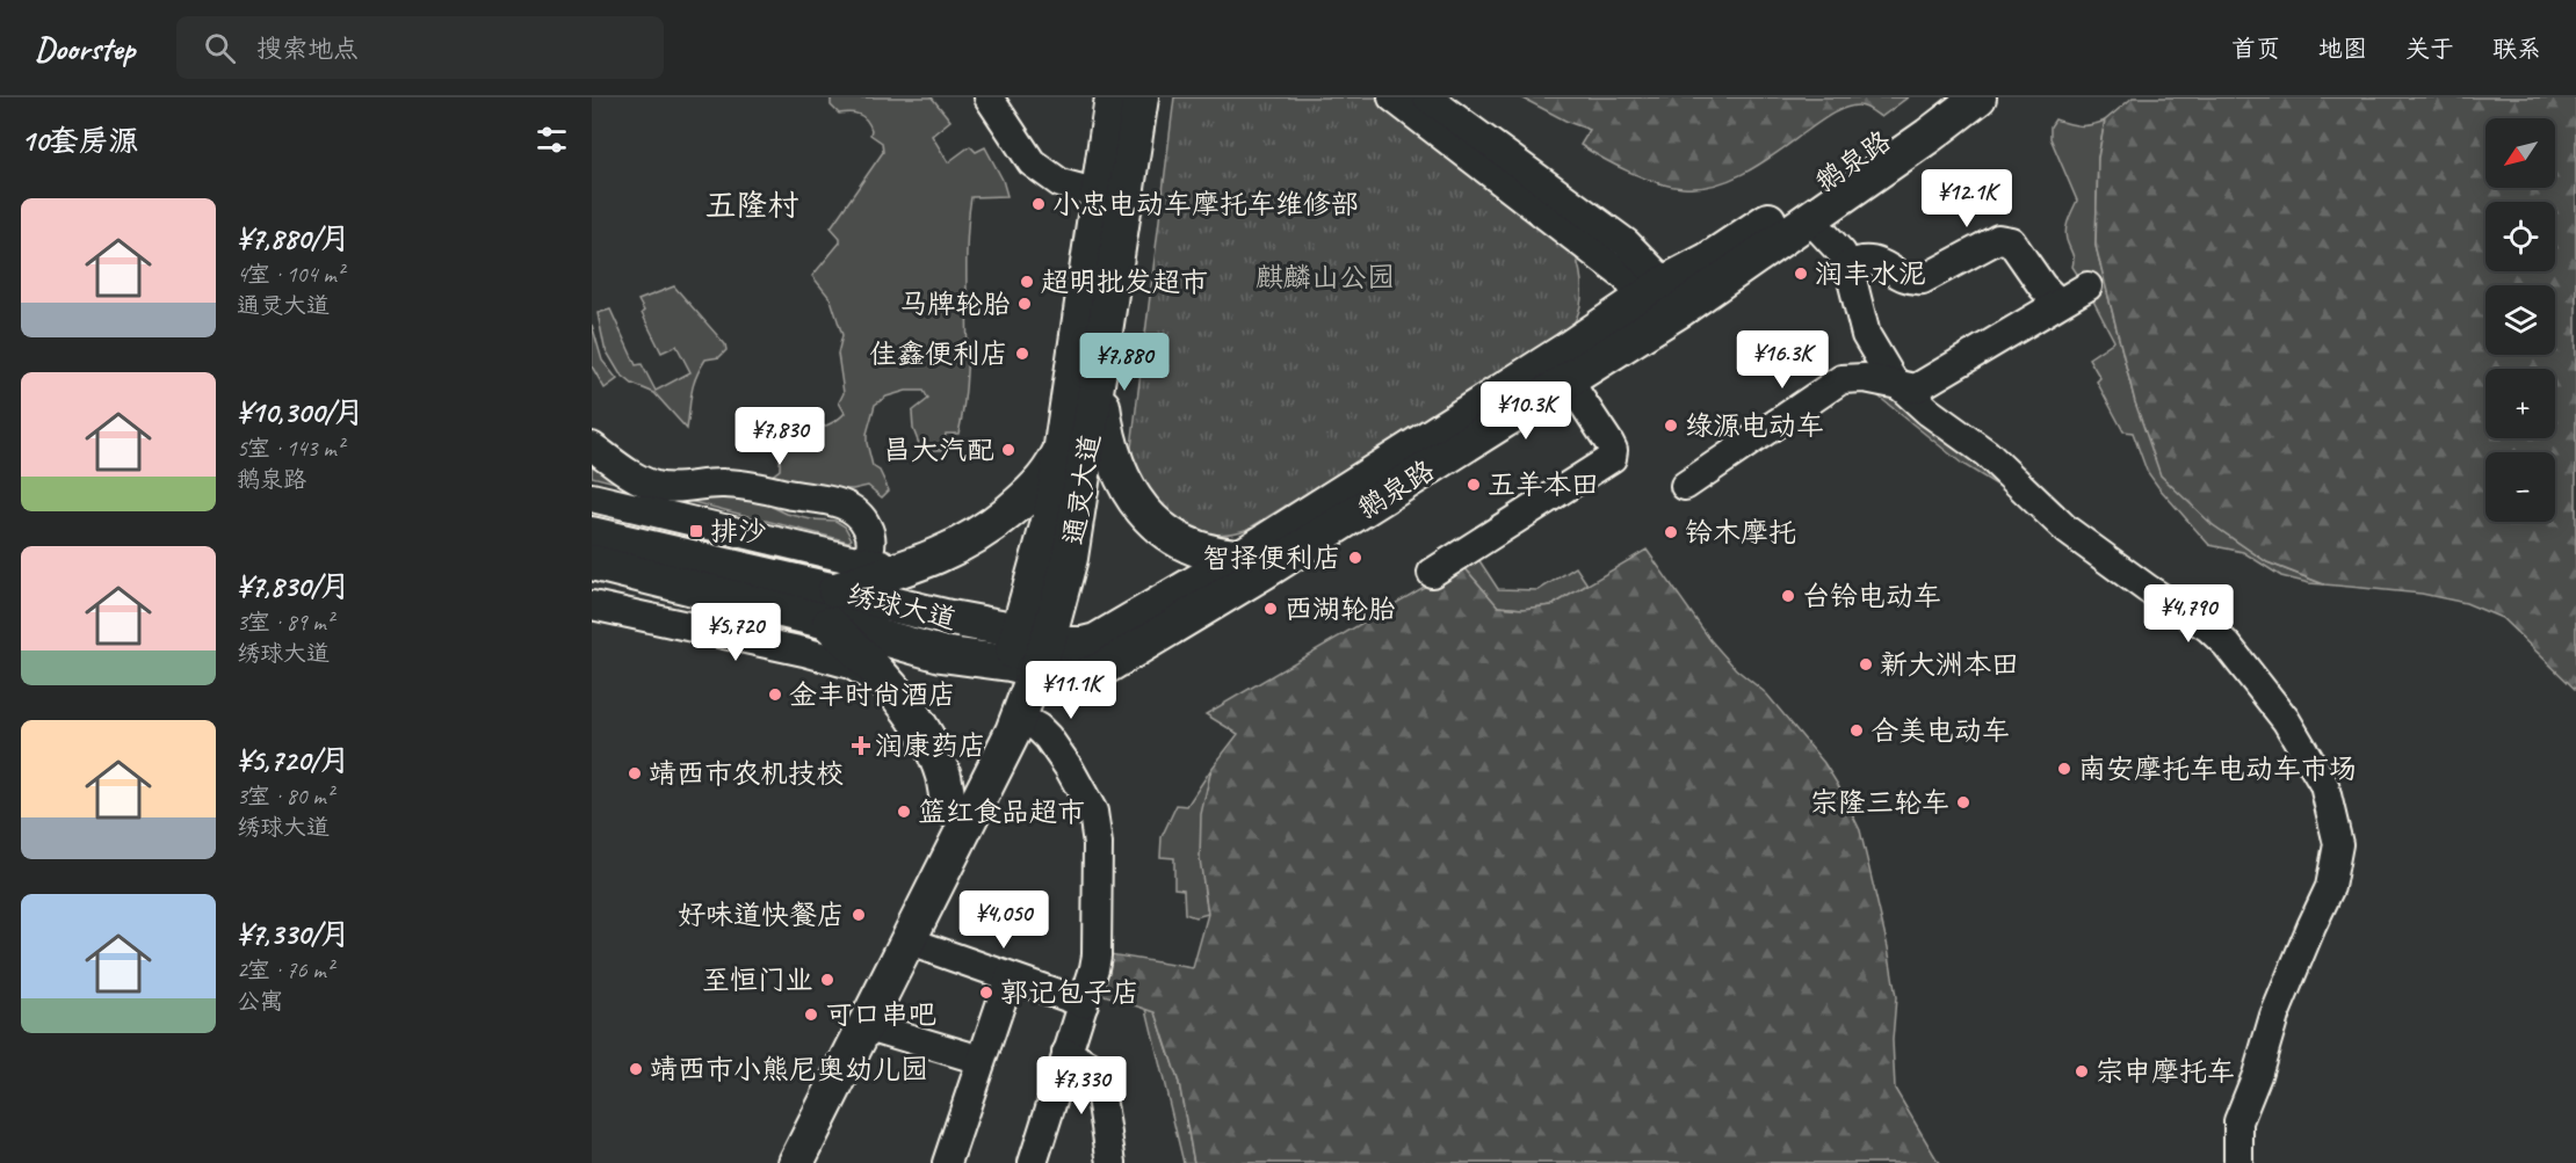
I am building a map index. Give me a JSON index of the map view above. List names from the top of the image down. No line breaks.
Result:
{"streets":{"main road":["鹅泉路","通灵大道","绣球大道"]},"crossings":[["鹅泉路","通灵大道"],["鹅泉路","绣球大道"],["通灵大道","绣球大道"]],"districts":["五隆村"],"parks":["麒麟山公园"],"places":{"other":["小忠电动车摩托车维修部","润丰水泥","超明批发超市","马牌轮胎","佳鑫便利店","绿源电动车","昌大汽配","五羊本田","铃木摩托","智择便利店","台铃电动车","西湖轮胎","新大洲本田","金丰时尚酒店","合美电动车","南安摩托车电动车市场","靖西市农机技校","宗隆三轮车","篮红食品超市","好味道快餐店","至恒门业","郭记包子店","可口串吧","靖西市小熊尼奥幼儿园","宗申摩托车"],"transit":["排沙"],"health":["润康药店"]},"north":"bottom left","page":{"header":"Doorstep","search":"搜索地点","nav":["首页","地图","关于","联系"],"heading":"10套房源","map_buttons":["+","−"],"price":["¥12.1K","¥16.3K","¥7,880","¥10.3K","¥7,830","¥4,790","¥5,720","¥11.1K","¥4,050","¥7,330"],"list":[{"name":"¥7,880/月","note":"4室 · 104 m² · 通灵大道"},{"name":"¥10,300/月","note":"5室 · 143 m² · 鹅泉路"},{"name":"¥7,830/月","note":"3室 · 89 m² · 绣球大道"},{"name":"¥5,720/月","note":"3室 · 80 m² · 绣球大道"},{"name":"¥7,330/月","note":"2室 · 76 m² · 公寓"}]}}
